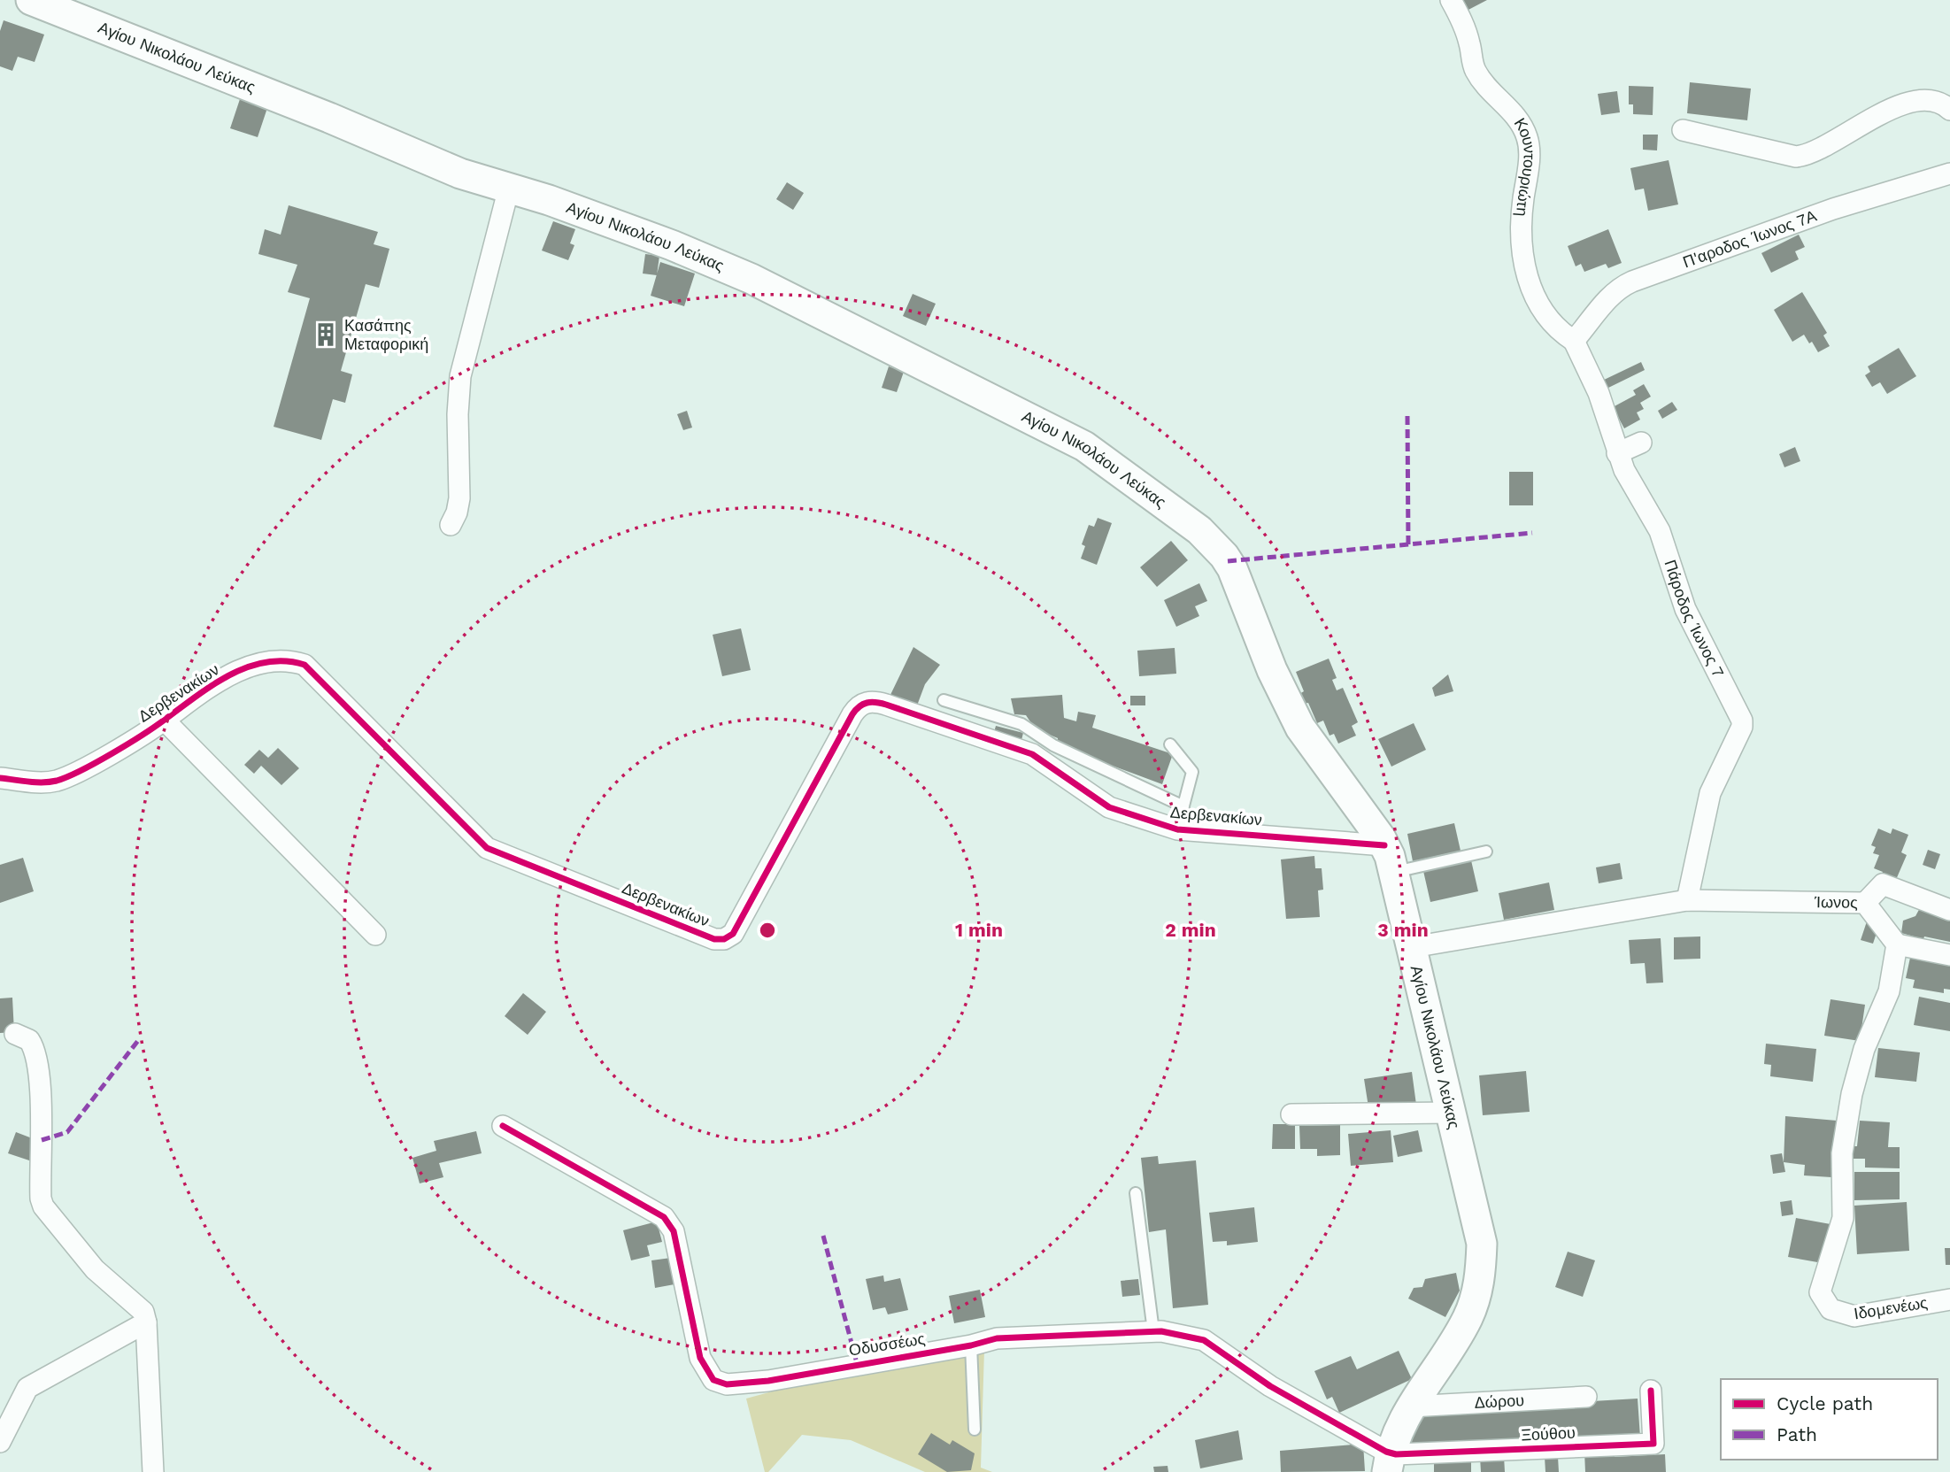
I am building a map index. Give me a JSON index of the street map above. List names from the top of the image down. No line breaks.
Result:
{"streets":{"main road":["Αγίου Νικολάου Λεύκας"],"street":["Κουντουριώτη","Π'αροδος Ίωνος 7Α","Πάροδος Ίωνος 7","Δερβενακίων","Ίωνος","Ιδομενέως","Οδυσσέως","Δώρου","Ξούθου"]},"crossings":[["Αγίου Νικολάου Λεύκας","Δερβενακίων"],["Αγίου Νικολάου Λεύκας","Ίωνος"],["Αγίου Νικολάου Λεύκας","Οδυσσέως"],["Αγίου Νικολάου Λεύκας","Δώρου"],["Αγίου Νικολάου Λεύκας","Ξούθου"],["Κουντουριώτη","Π'αροδος Ίωνος 7Α"],["Κουντουριώτη","Πάροδος Ίωνος 7"],["Π'αροδος Ίωνος 7Α","Πάροδος Ίωνος 7"],["Πάροδος Ίωνος 7","Ίωνος"],["Ίωνος","Ιδομενέως"],["Οδυσσέως","Ξούθου"]],"places":{"building":["Κασάπης Μεταφορική"]},"legend":["Cycle path","Path"],"rings":["1 min","2 min","3 min"]}
